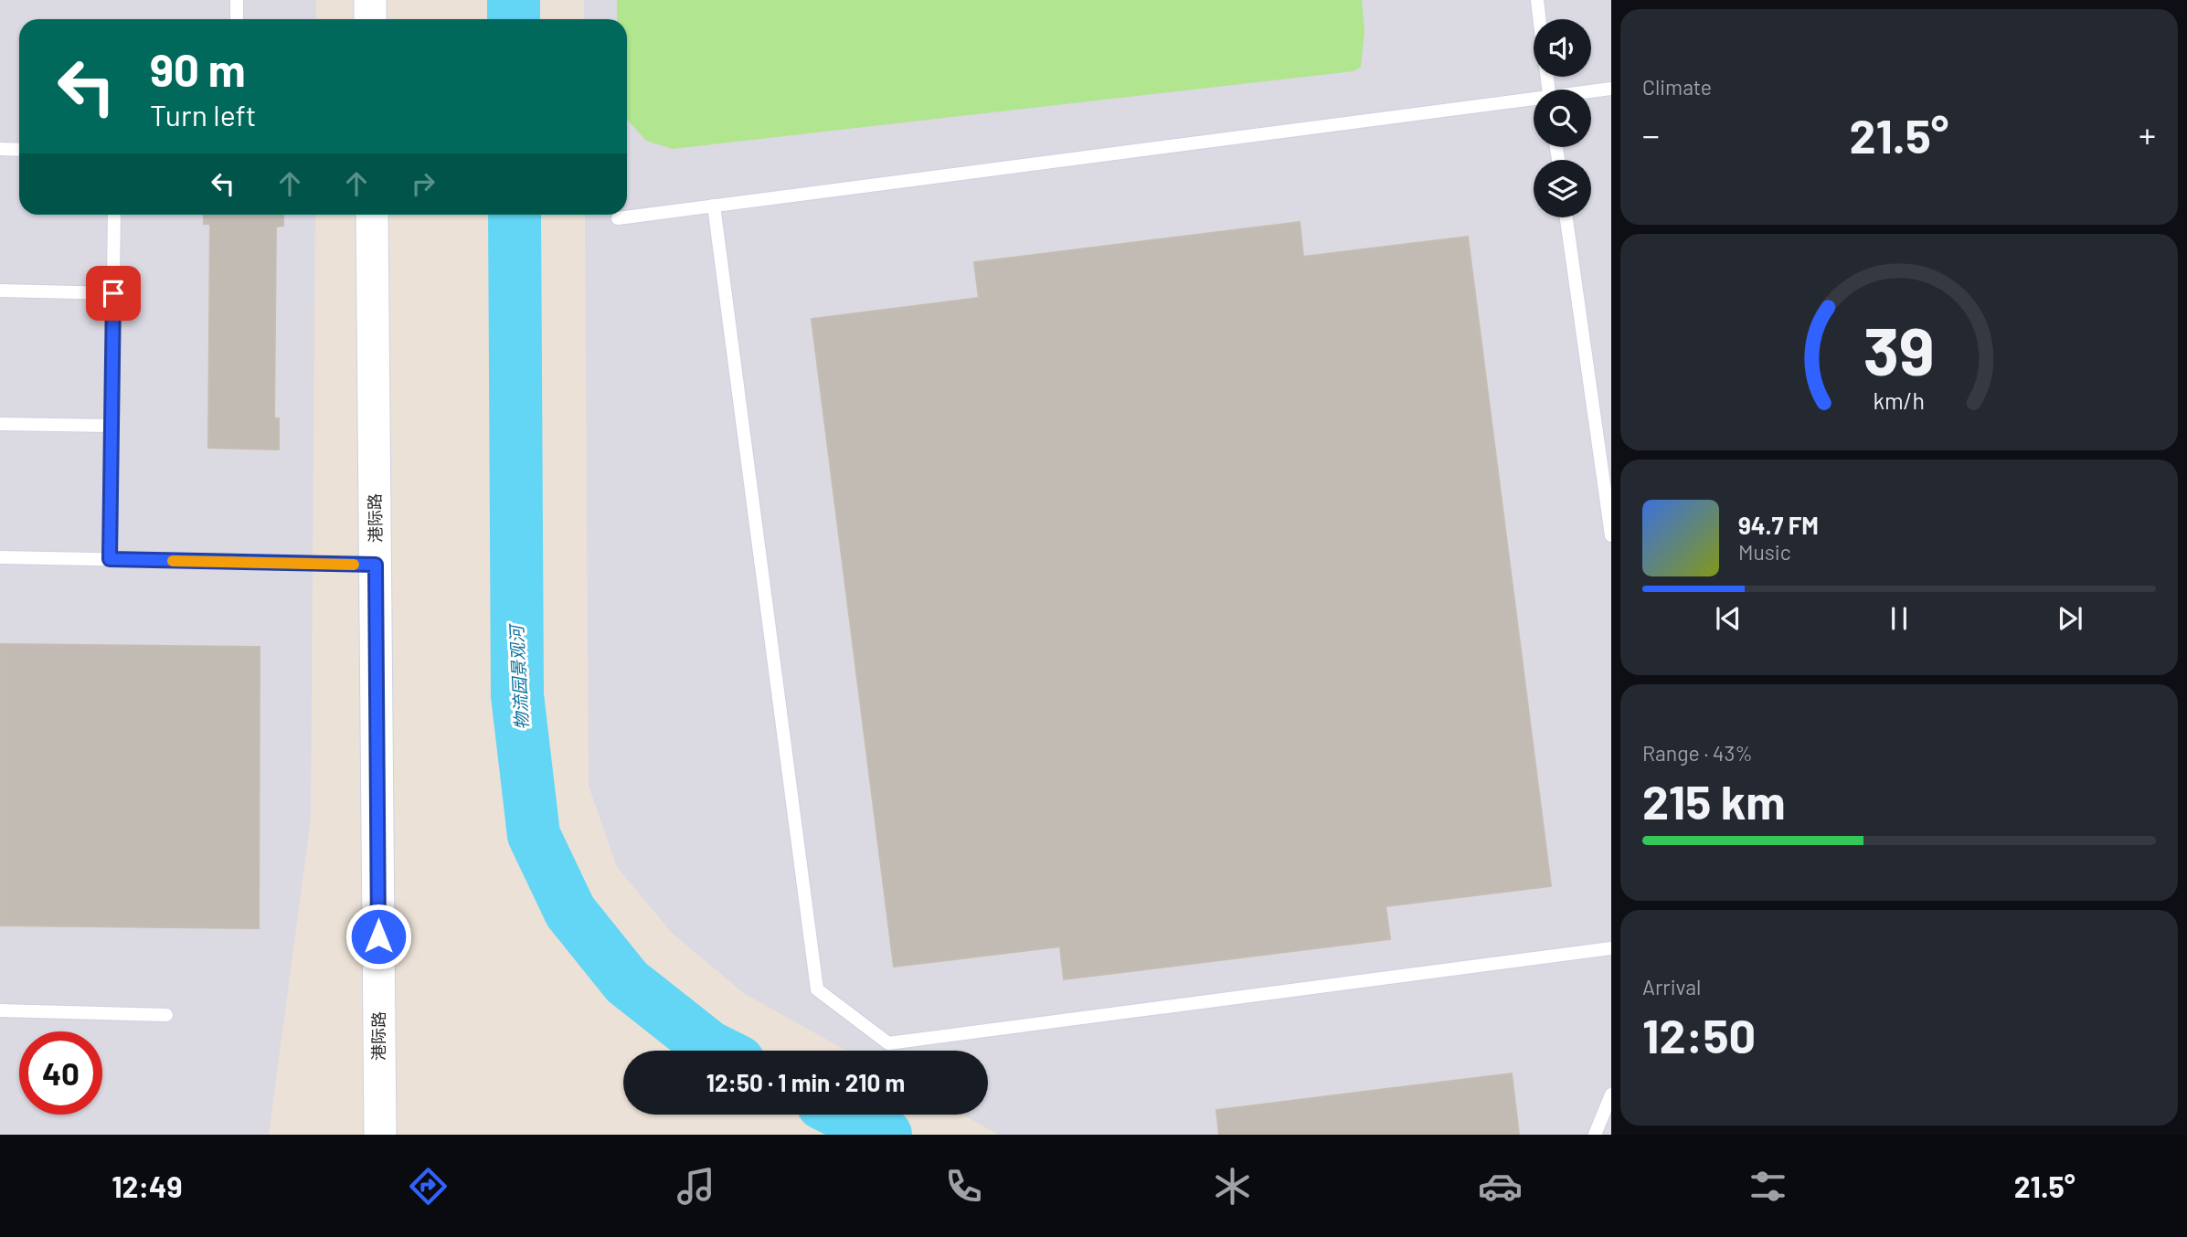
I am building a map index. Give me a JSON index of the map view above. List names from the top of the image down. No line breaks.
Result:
{"streets":{"street":["港际路"]},"water":["物流园景观河"],"page":{"tile":["Climate",["Range · 43%","215 km"],["Arrival","12:50"]],"turn":["90 m","Turn left"],"heat":["−","21.5°","+"],"song":["94.7 FM","Music"],"limit":"40","trip":"12:50 · 1 min · 210 m","tabs":["12:49","21.5°"],"gauge":["39","km/h"]}}
